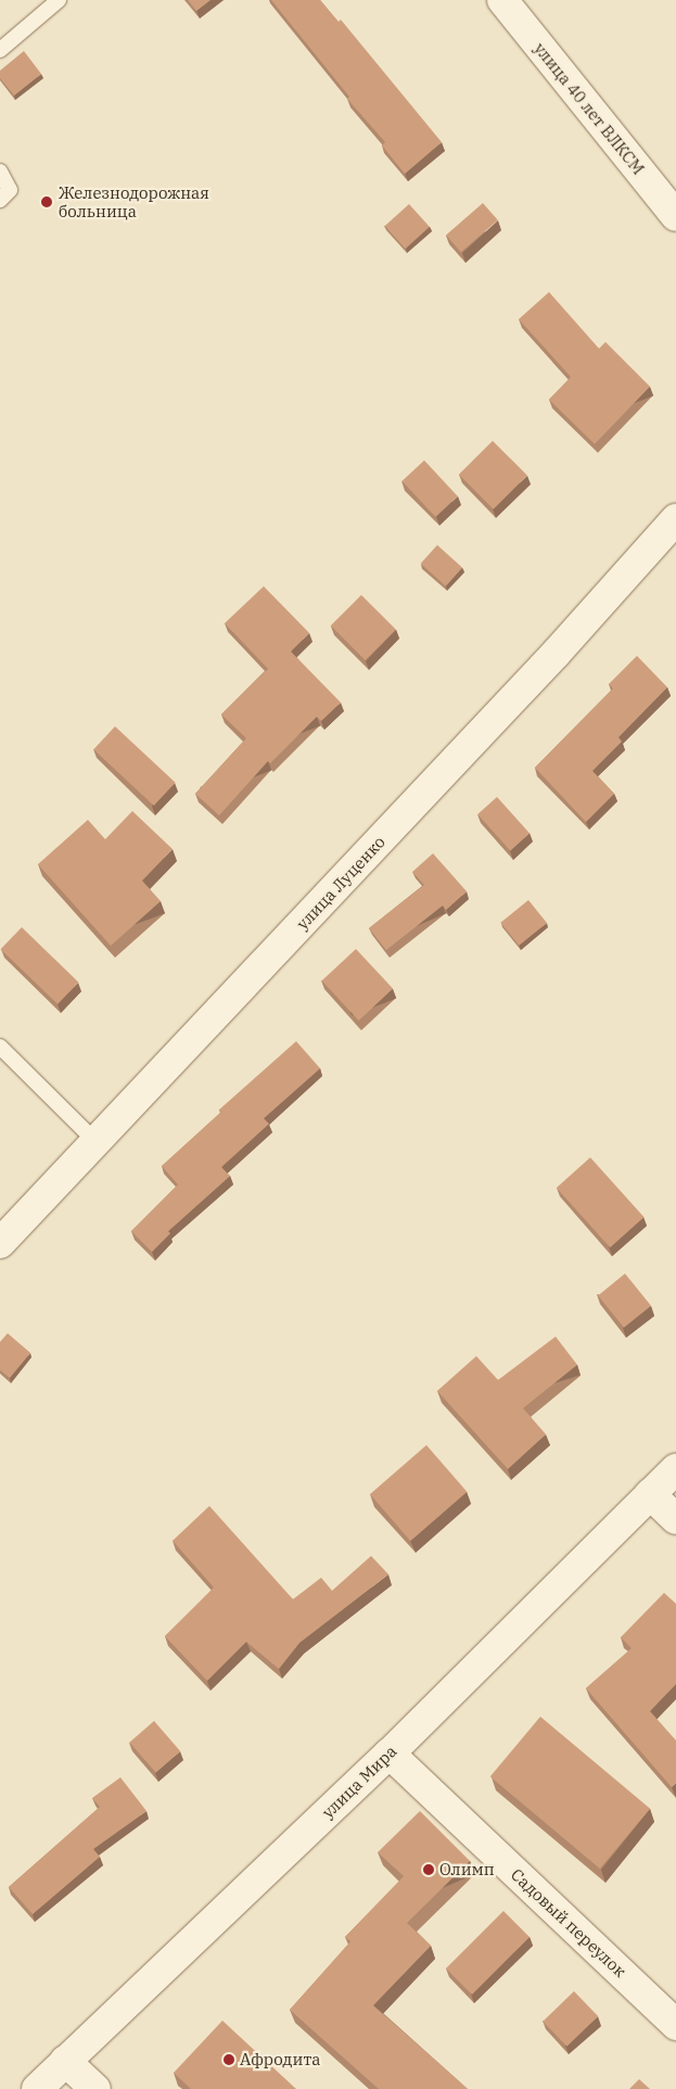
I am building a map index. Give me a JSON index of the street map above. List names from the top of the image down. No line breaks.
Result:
{"streets":{"street":["улица 40 лет ВЛКСМ","улица Луценко","улица Мира","Садовый переулок"]},"crossings":[["улица Мира","Садовый переулок"]],"places":["Железнодорожная больница","Олимп","Афродита"]}
